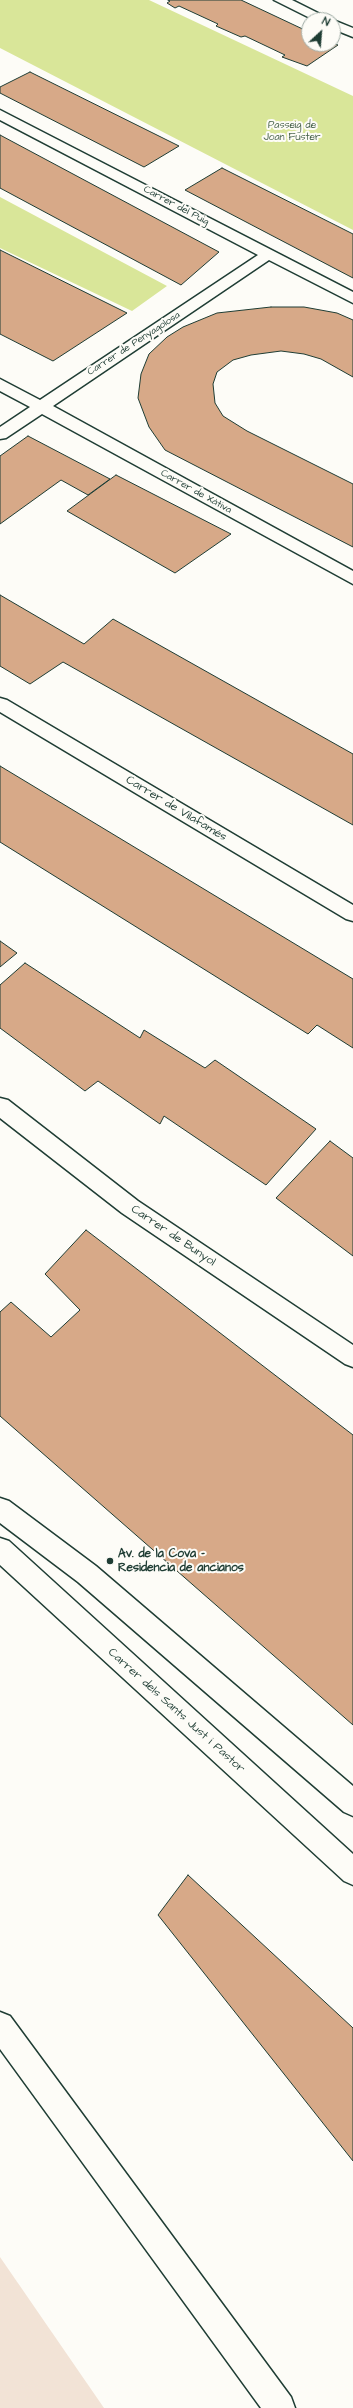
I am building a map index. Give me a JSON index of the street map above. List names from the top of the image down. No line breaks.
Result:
{"streets":{"street":["Carrer del Puig","Carrer de Penyagolosa","Carrer de Xàtiva","Carrer de Vilafamés","Carrer de Bunyol","Carrer dels Sants Just i Pastor"]},"crossings":[["Carrer del Puig","Carrer de Penyagolosa"],["Carrer de Penyagolosa","Carrer de Xàtiva"]],"parks":["Passeig de Joan Fuster"],"places":["Av. de la Cova - Residencia de ancianos"],"north":"top right"}
